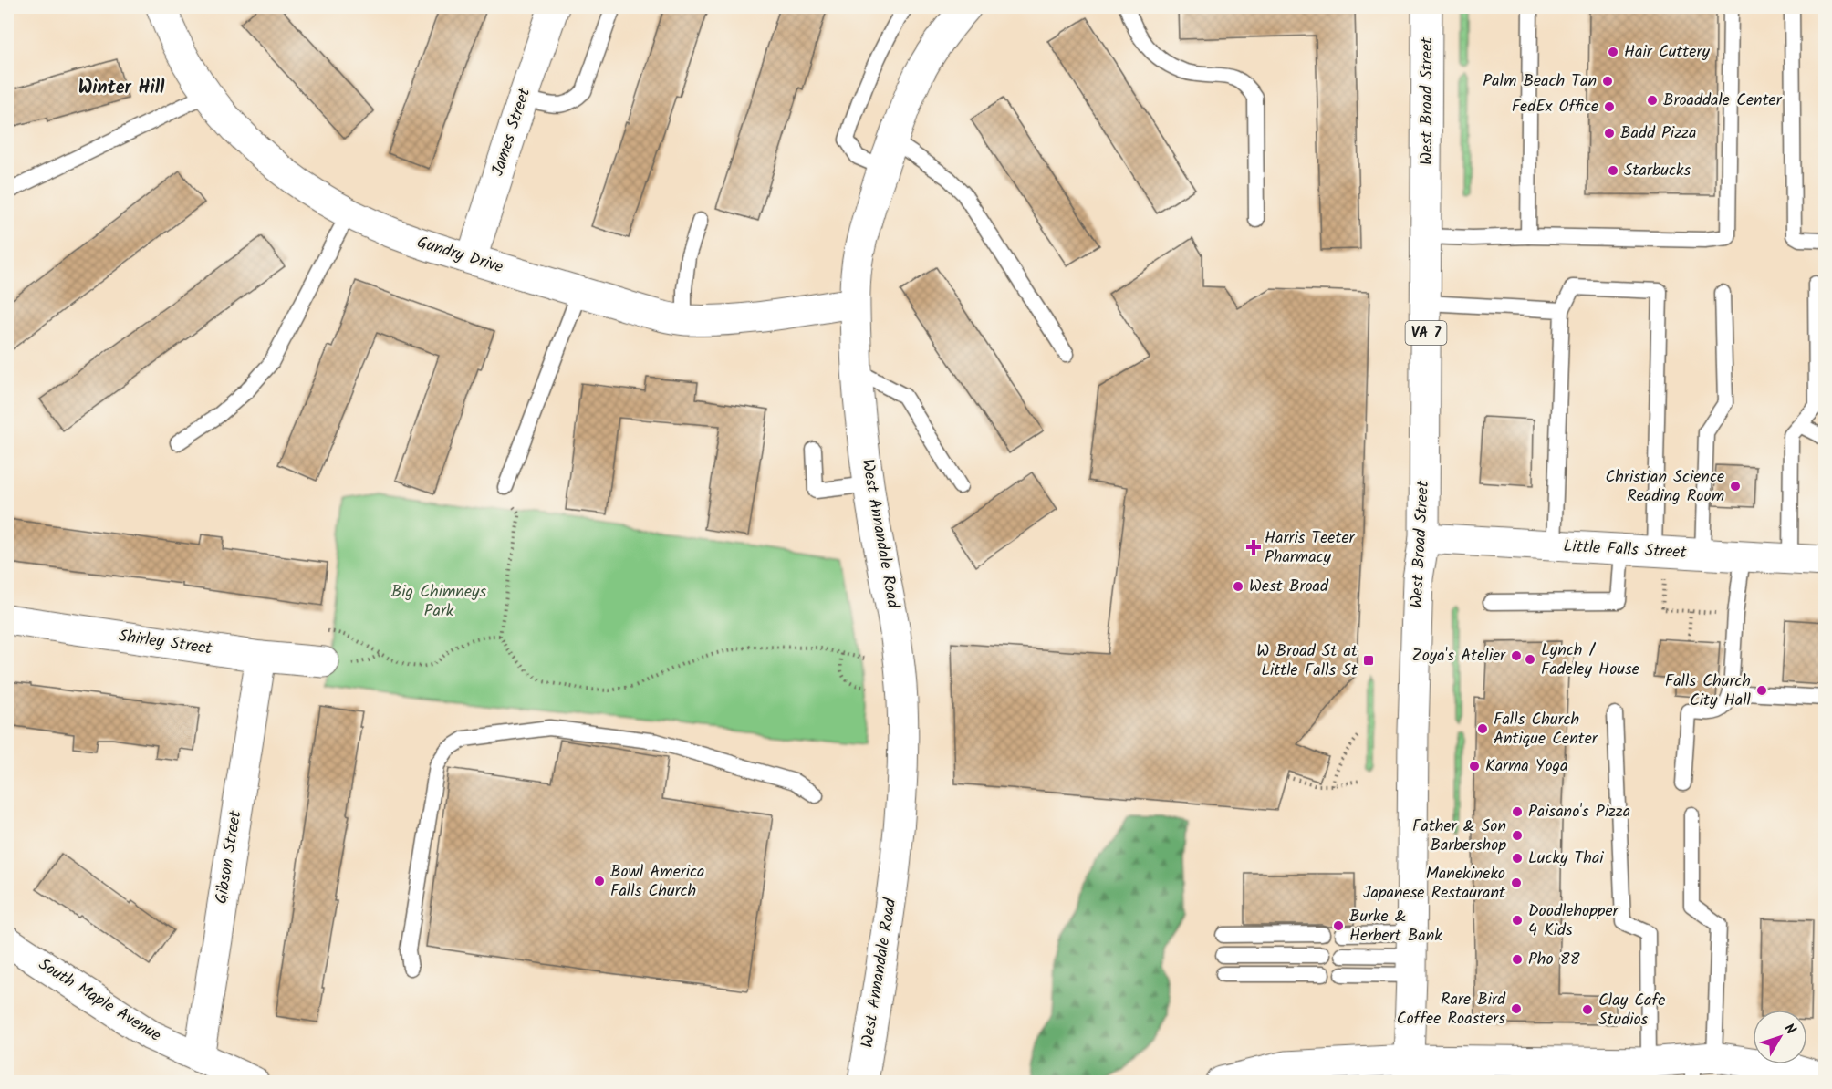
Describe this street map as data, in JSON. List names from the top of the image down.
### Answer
{
  "streets": {
    "street": [
      "West Broad Street",
      "James Street",
      "Gundry Drive",
      "VA 7",
      "West Annandale Road",
      "Little Falls Street",
      "Shirley Street",
      "Gibson Street",
      "South Maple Avenue"
    ]
  },
  "crossings": [
    ["West Broad Street", "Little Falls Street"],
    ["James Street", "Gundry Drive"],
    ["Gundry Drive", "West Annandale Road"],
    ["Shirley Street", "Gibson Street"],
    ["Gibson Street", "South Maple Avenue"]
  ],
  "districts": ["Winter Hill"],
  "parks": ["Big Chimneys Park"],
  "places": {
    "other": [
      "Hair Cuttery",
      "Palm Beach Tan",
      "Broaddale Center",
      "FedEx Office",
      "Badd Pizza",
      "Starbucks",
      "Christian Science Reading Room",
      "West Broad",
      "Zoya's Atelier",
      "Lynch / Fadeley House",
      "Falls Church City Hall",
      "Falls Church Antique Center",
      "Karma Yoga",
      "Paisano's Pizza",
      "Father & Son Barbershop",
      "Lucky Thai",
      "Bowl America Falls Church",
      "Manekineko Japanese Restaurant",
      "Doodlehopper 4 Kids",
      "Burke & Herbert Bank",
      "Pho 88",
      "Rare Bird Coffee Roasters",
      "Clay Cafe Studios"
    ],
    "health": ["Harris Teeter Pharmacy"],
    "transit": ["W Broad St at Little Falls St"]
  },
  "north": "top right"
}
